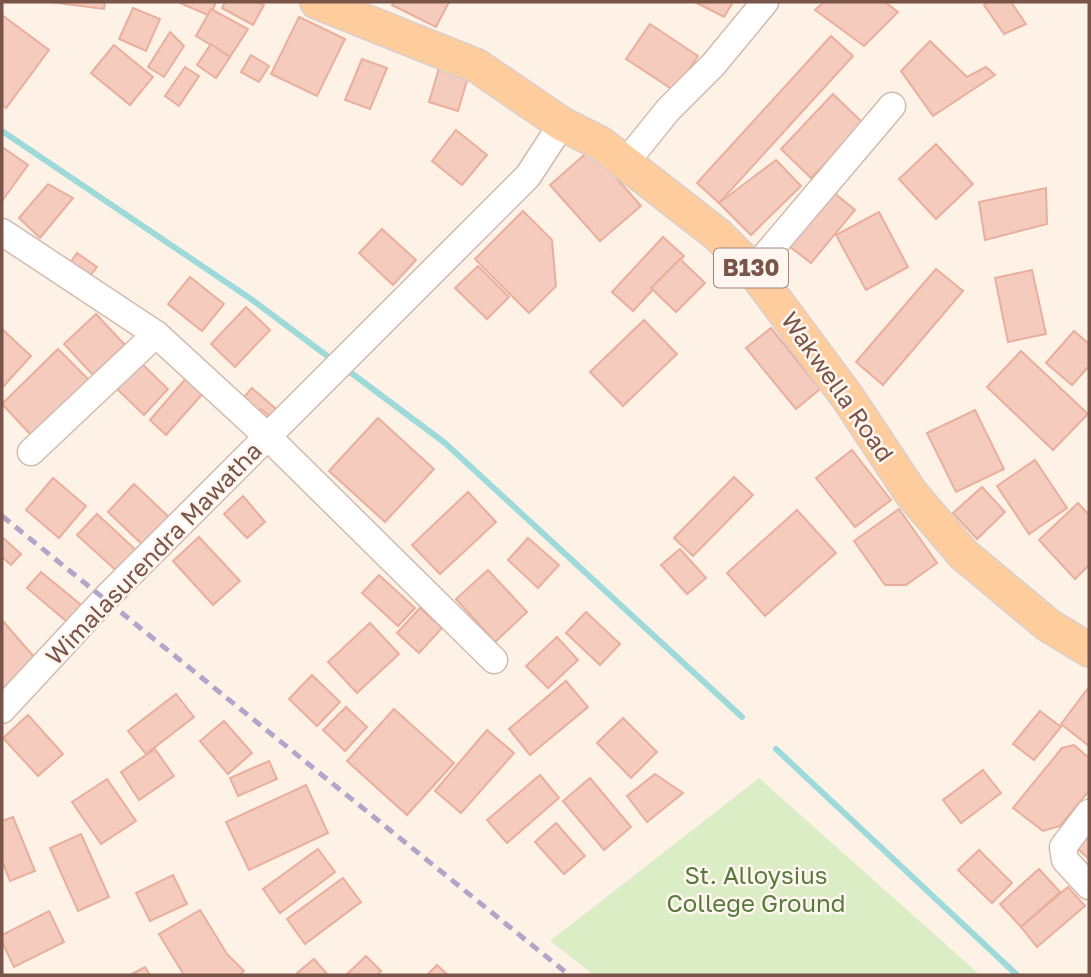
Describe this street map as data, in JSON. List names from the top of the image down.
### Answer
{
  "streets": {
    "main road": ["B130", "Wakwella Road"],
    "street": ["Wimalasurendra Mawatha"]
  },
  "crossings": [
    ["Wakwella Road", "Wimalasurendra Mawatha"]
  ],
  "parks": ["St. Alloysius College Ground"]
}
